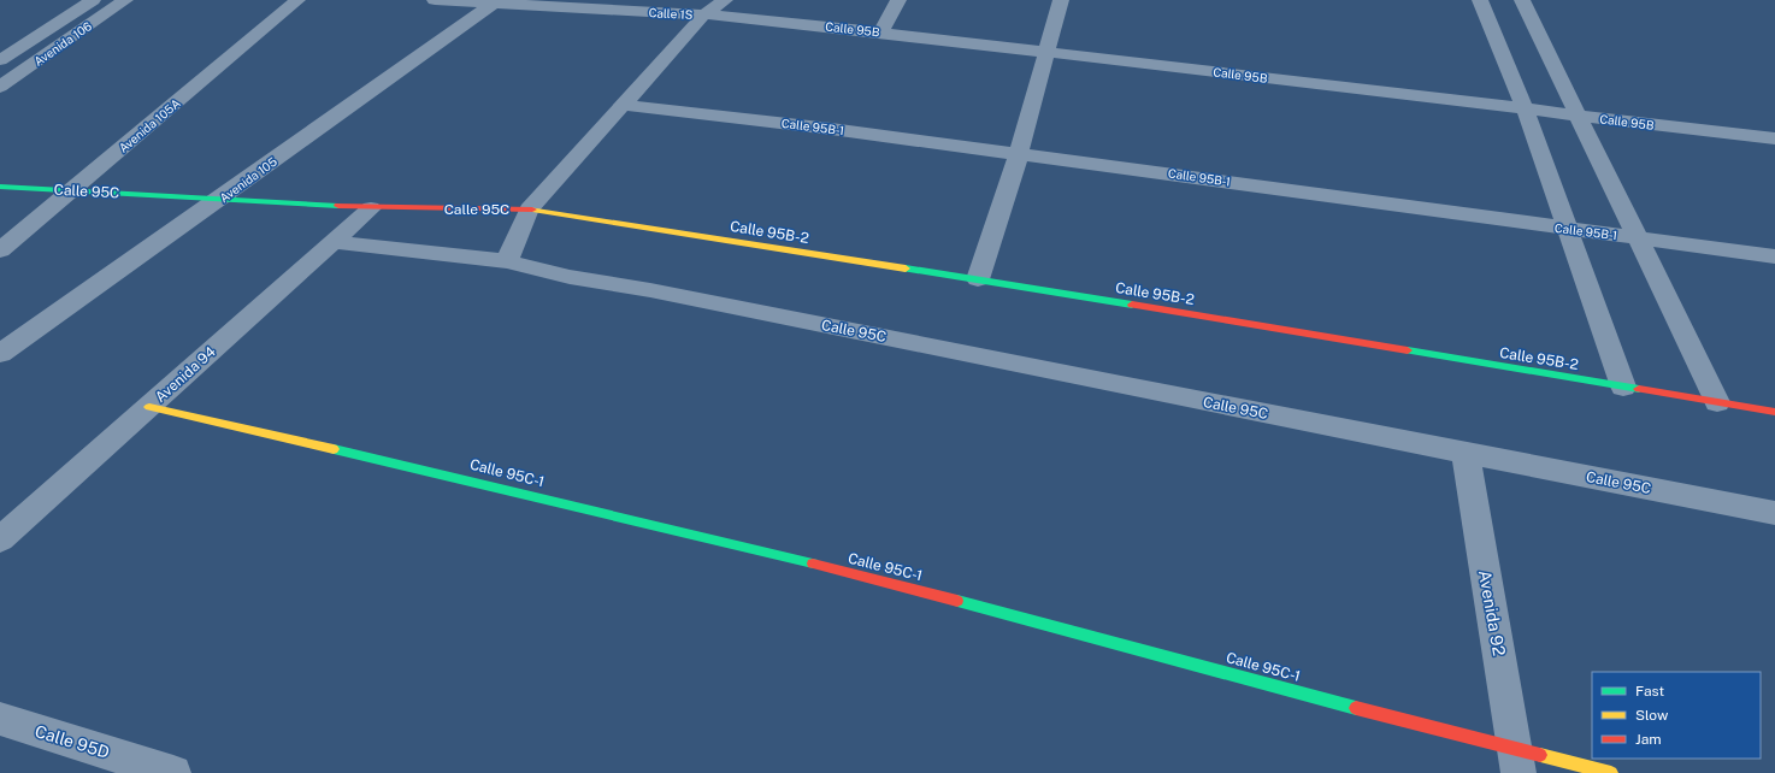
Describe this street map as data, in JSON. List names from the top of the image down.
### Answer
{
  "streets": {
    "street": [
      "Calle 1S",
      "Calle 95B",
      "Avenida 106",
      "Avenida 105A",
      "Calle 95B-1",
      "Avenida 105",
      "Calle 95C",
      "Calle 95B-2",
      "Avenida 94",
      "Calle 95C-1",
      "Avenida 92",
      "Calle 95D"
    ]
  },
  "crossings": [
    ["Calle 1S", "Calle 95B"],
    ["Calle 1S", "Avenida 105"],
    ["Avenida 105A", "Calle 95C"],
    ["Avenida 105", "Calle 95C"],
    ["Calle 95C", "Calle 95B-2"],
    ["Calle 95C", "Avenida 94"],
    ["Calle 95C", "Avenida 92"],
    ["Avenida 94", "Calle 95C-1"],
    ["Calle 95C-1", "Avenida 92"]
  ],
  "legend": ["Fast", "Slow", "Jam"]
}
